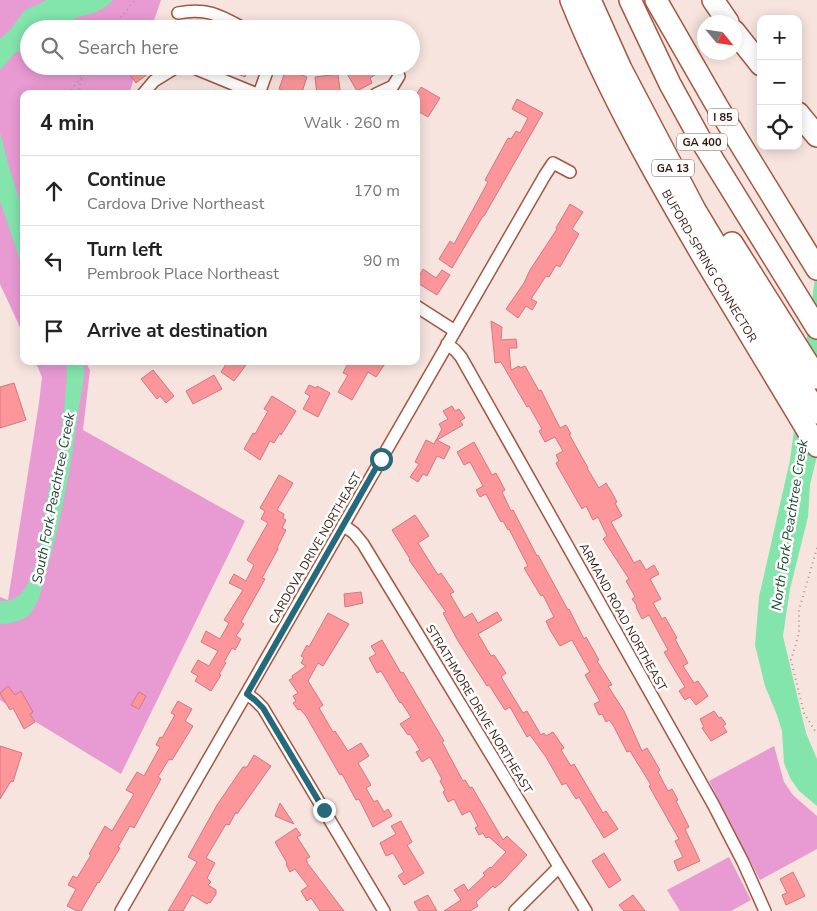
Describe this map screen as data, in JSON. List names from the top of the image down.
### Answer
{
  "streets": {
    "highway": [
      "I 85",
      "GA 400",
      "GA 13",
      "BUFORD-SPRING CONNECTOR"
    ],
    "street": ["CARDOVA DRIVE NORTHEAST", "ARMAND ROAD NORTHEAST", "STRATHMORE DRIVE NORTHEAST"]
  },
  "crossings": [
    ["CARDOVA DRIVE NORTHEAST", "ARMAND ROAD NORTHEAST"],
    ["CARDOVA DRIVE NORTHEAST", "STRATHMORE DRIVE NORTHEAST"]
  ],
  "water": ["South Fork Peachtree Creek", "North Fork Peachtree Creek"],
  "north": "bottom right",
  "page": {
    "map_buttons": ["+", "−"],
    "search": "Search here",
    "heading": ["4 min", "Walk · 260 m"],
    "list": [
      ["Continue", "Cardova Drive Northeast", "170 m"],
      ["Turn left", "Pembrook Place Northeast", "90 m"],
      "Arrive at destination"
    ]
  }
}
